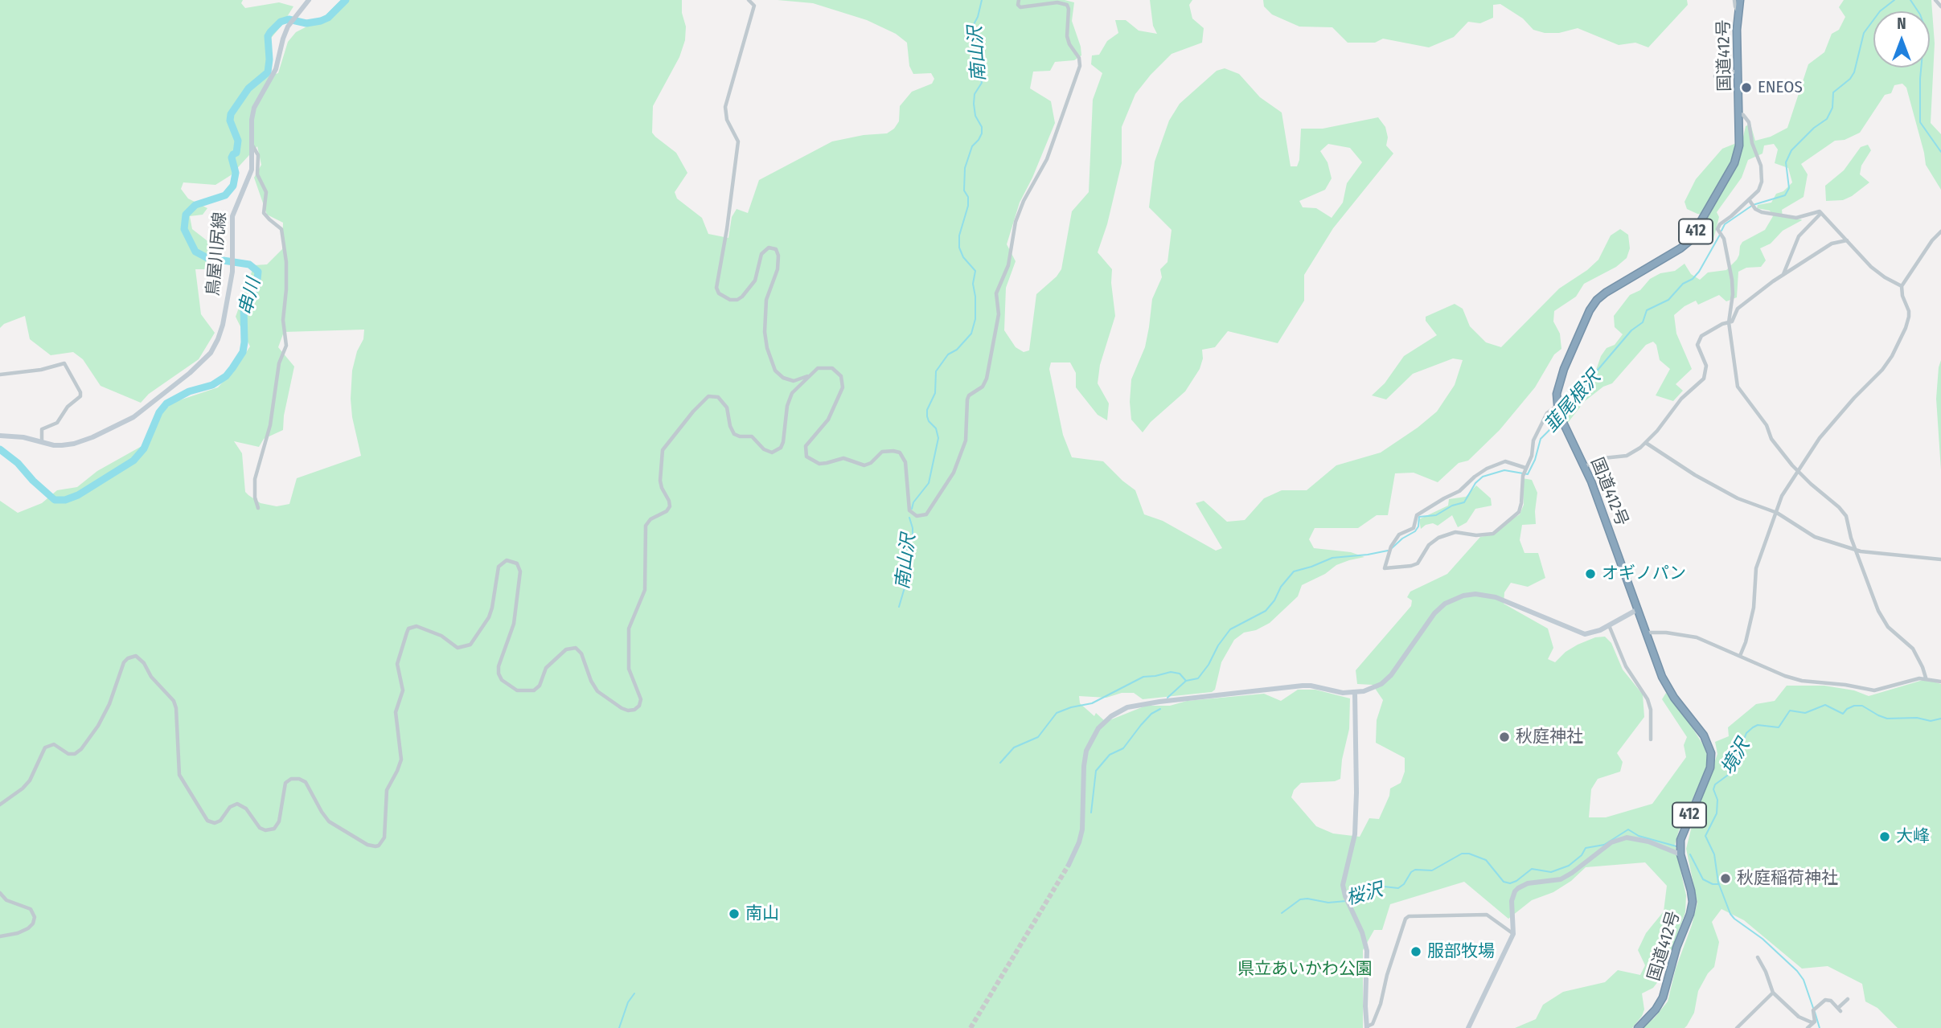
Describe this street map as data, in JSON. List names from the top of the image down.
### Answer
{
  "streets": {
    "highway": ["国道412号", "412"],
    "street": ["鳥屋川尻線"]
  },
  "water": [
    "南山沢",
    "串川",
    "韮尾根沢",
    "境沢",
    "桜沢"
  ],
  "parks": ["県立あいかわ公園"],
  "places": [
    "ENEOS",
    "オギノパン",
    "秋庭神社",
    "大峰",
    "秋庭稲荷神社",
    "南山",
    "服部牧場"
  ],
  "north": "top"
}
